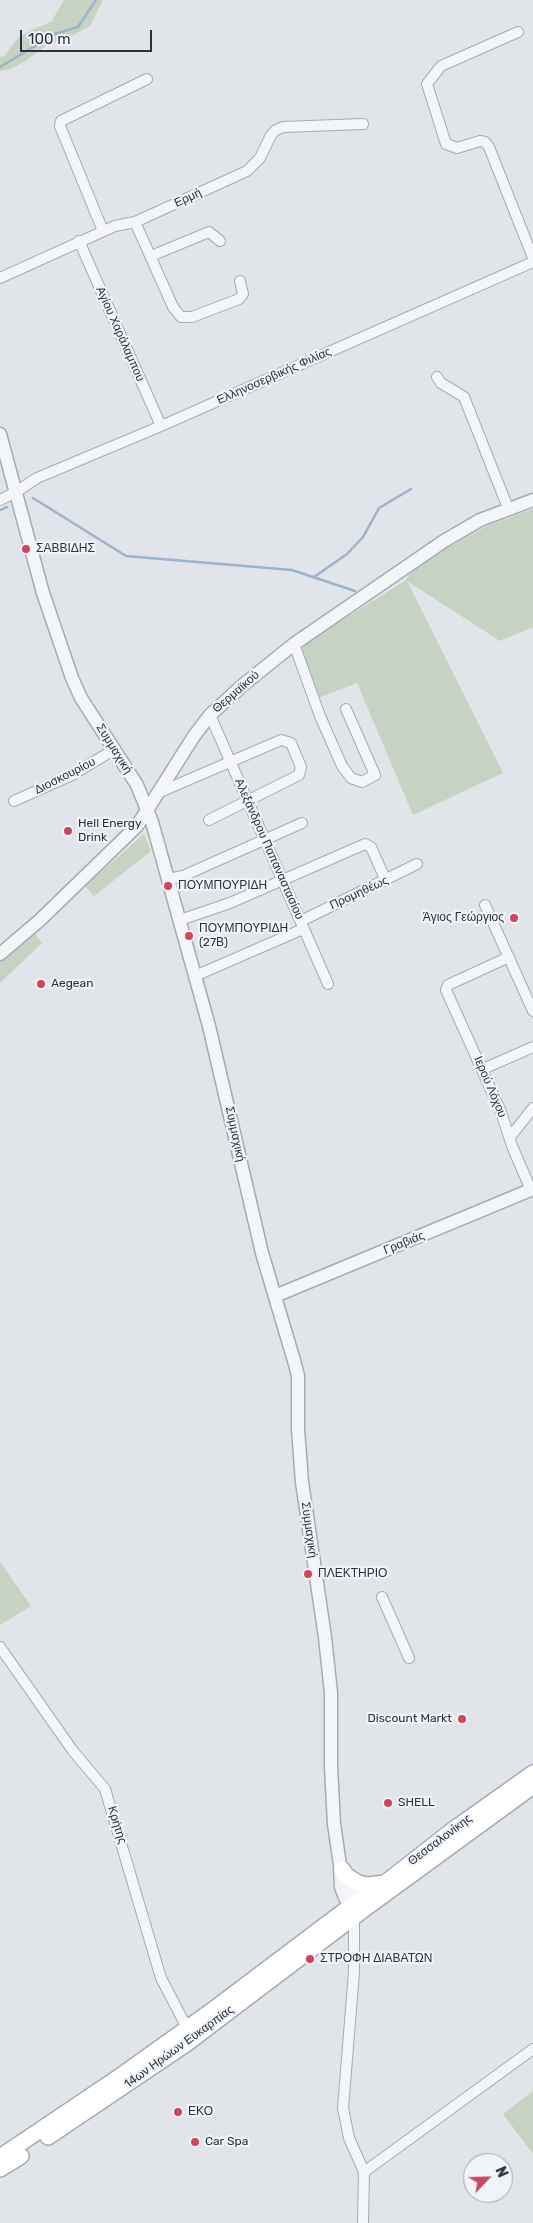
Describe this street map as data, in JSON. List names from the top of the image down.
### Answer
{
  "streets": {
    "main road": ["Θεσσαλονίκης", "14ων Ηρώων Ευκαρπίας"],
    "street": [
      "Ερμή",
      "Αγίου Χαράλαμπου",
      "Ελληνοσερβικής Φιλίας",
      "Θερμαϊκού",
      "Συμμαχική",
      "Διοσκουρίου",
      "Αλεξάνδρου Παπαναστασίου",
      "Προμηθέως",
      "Ιερού Λόχου",
      "Γραβιάς",
      "Κρήτης"
    ]
  },
  "crossings": [
    ["Ερμή", "Αγίου Χαράλαμπου"],
    ["Αγίου Χαράλαμπου", "Ελληνοσερβικής Φιλίας"],
    ["Ελληνοσερβικής Φιλίας", "Συμμαχική"],
    ["Θερμαϊκού", "Συμμαχική"],
    ["Θερμαϊκού", "Αλεξάνδρου Παπαναστασίου"],
    ["Συμμαχική", "Διοσκουρίου"],
    ["Συμμαχική", "Προμηθέως"],
    ["Συμμαχική", "Γραβιάς"],
    ["Συμμαχική", "Θεσσαλονίκης"],
    ["Συμμαχική", "14ων Ηρώων Ευκαρπίας"],
    ["Αλεξάνδρου Παπαναστασίου", "Προμηθέως"],
    ["Ιερού Λόχου", "Γραβιάς"],
    ["Κρήτης", "14ων Ηρώων Ευκαρπίας"],
    ["Θεσσαλονίκης", "14ων Ηρώων Ευκαρπίας"]
  ],
  "places": [
    "ΣΑΒΒΙΔΗΣ",
    "Hell Energy Drink",
    "ΠΟΥΜΠΟΥΡΙΔΗ",
    "Άγιος Γεώργιος",
    "ΠΟΥΜΠΟΥΡΙΔΗ (27Β)",
    "Aegean",
    "ΠΛΕΚΤΗΡΙΟ",
    "Discount Markt",
    "SHELL",
    "ΣΤΡΟΦΗ ΔΙΑΒΑΤΩΝ",
    "ΕΚΟ",
    "Car Spa"
  ],
  "scale_bar": "100 m",
  "north": "top right"
}
